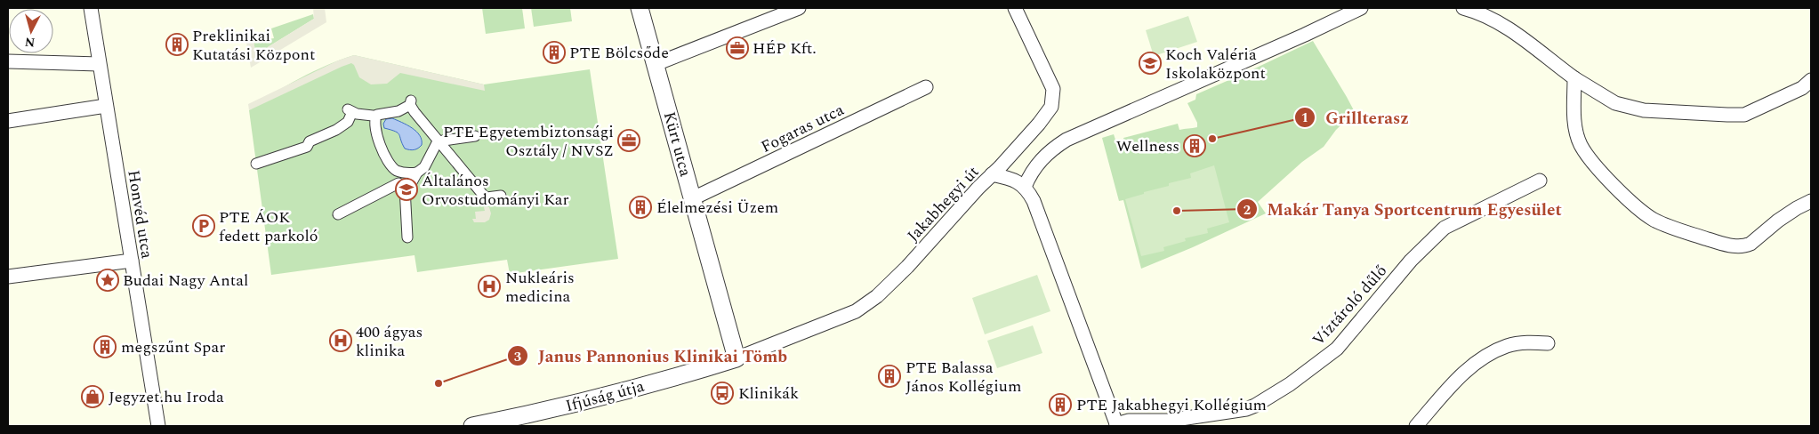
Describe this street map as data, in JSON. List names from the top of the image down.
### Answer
{
  "streets": {
    "street": [
      "Fogaras utca",
      "Kürt utca",
      "Jakabhegyi út",
      "Honvéd utca",
      "Víztároló dűlő",
      "Ifjúság útja"
    ]
  },
  "crossings": [
    ["Fogaras utca", "Kürt utca"],
    ["Kürt utca", "Jakabhegyi út"],
    ["Kürt utca", "Ifjúság útja"],
    ["Jakabhegyi út", "Ifjúság útja"]
  ],
  "places": {
    "building": [
      "Preklinikai Kutatási Központ",
      "PTE Bölcsőde",
      "Wellness",
      "Élelmezési Üzem",
      "megszűnt Spar",
      "PTE Balassa János Kollégium",
      "PTE Jakabhegyi Kollégium"
    ],
    "office": ["HÉP Kft.", "PTE Egyetembiztonsági Osztály / NVSZ"],
    "school or university": ["Koch Valéria Iskolaközpont", "Általános Orvostudományi Kar"],
    "other": ["Grillterasz", "Makár Tanya Sportcentrum Egyesület", "Janus Pannonius Klinikai Tömb"],
    "parking": ["PTE ÁOK fedett parkoló"],
    "place": ["Budai Nagy Antal"],
    "hospital": ["Nukleáris medicina", "400 ágyas klinika"],
    "bus stop": ["Klinikák"],
    "shop": ["Jegyzet.hu Iroda"]
  },
  "north": "bottom"
}
